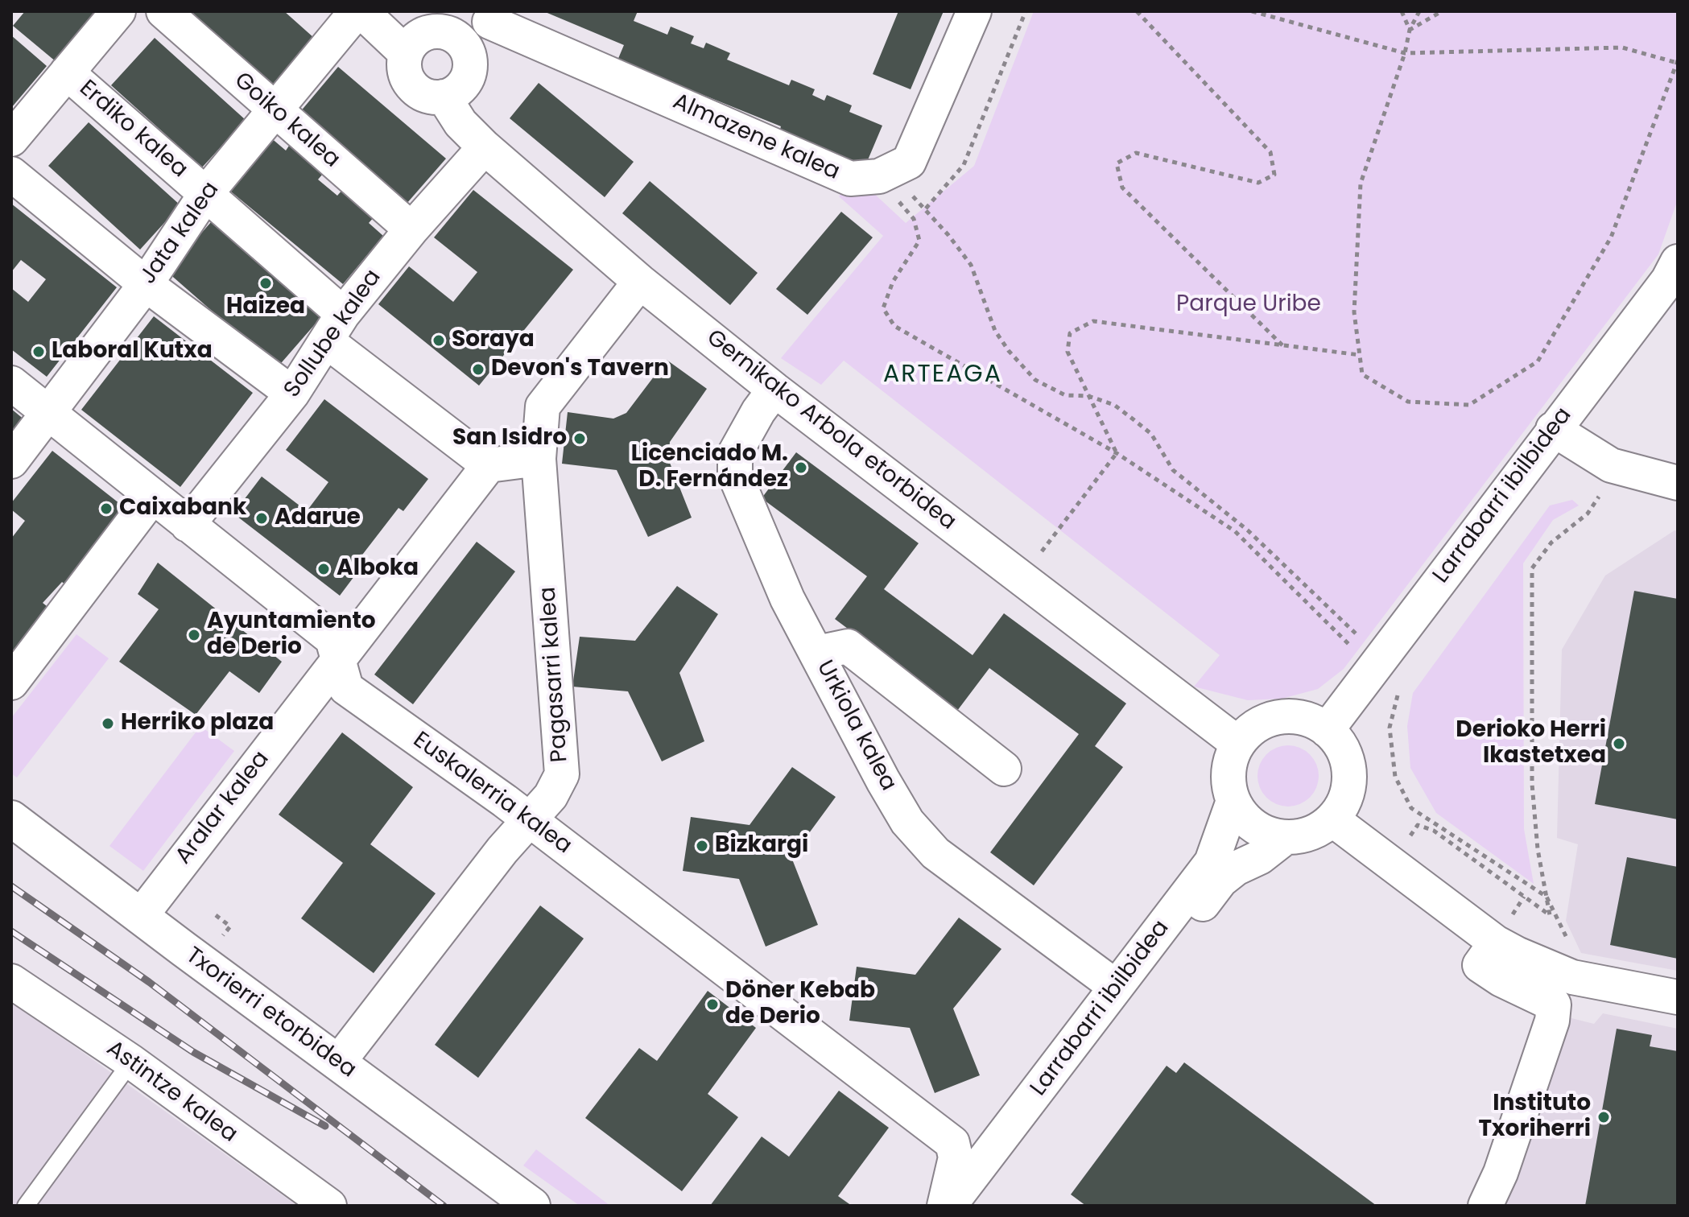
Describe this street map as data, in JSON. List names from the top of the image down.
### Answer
{
  "streets": {
    "street": [
      "Goiko kalea",
      "Erdiko kalea",
      "Almazene kalea",
      "Jata kalea",
      "Sollube kalea",
      "Gernikako Arbola etorbidea",
      "Larrabarri ibilbidea",
      "Pagasarri kalea",
      "Urkiola kalea",
      "Euskalerria kalea",
      "Aralar kalea",
      "Txorierri etorbidea",
      "Astintze kalea"
    ]
  },
  "crossings": [
    ["Goiko kalea", "Jata kalea"],
    ["Goiko kalea", "Sollube kalea"],
    ["Erdiko kalea", "Jata kalea"],
    ["Erdiko kalea", "Sollube kalea"],
    ["Erdiko kalea", "Aralar kalea"],
    ["Jata kalea", "Euskalerria kalea"],
    ["Sollube kalea", "Gernikako Arbola etorbidea"],
    ["Sollube kalea", "Euskalerria kalea"],
    ["Gernikako Arbola etorbidea", "Larrabarri ibilbidea"],
    ["Gernikako Arbola etorbidea", "Pagasarri kalea"],
    ["Gernikako Arbola etorbidea", "Urkiola kalea"],
    ["Larrabarri ibilbidea", "Urkiola kalea"],
    ["Pagasarri kalea", "Euskalerria kalea"],
    ["Pagasarri kalea", "Txorierri etorbidea"],
    ["Euskalerria kalea", "Aralar kalea"],
    ["Aralar kalea", "Txorierri etorbidea"]
  ],
  "districts": ["ARTEAGA"],
  "parks": ["Parque Uribe"],
  "places": [
    "Haizea",
    "Soraya",
    "Laboral Kutxa",
    "Devon's Tavern",
    "San Isidro",
    "Licenciado M. D. Fernández",
    "Caixabank",
    "Adarue",
    "Alboka",
    "Ayuntamiento de Derio",
    "Herriko plaza",
    "Derioko Herri Ikastetxea",
    "Bizkargi",
    "Döner Kebab de Derio",
    "Instituto Txoriherri"
  ]
}
